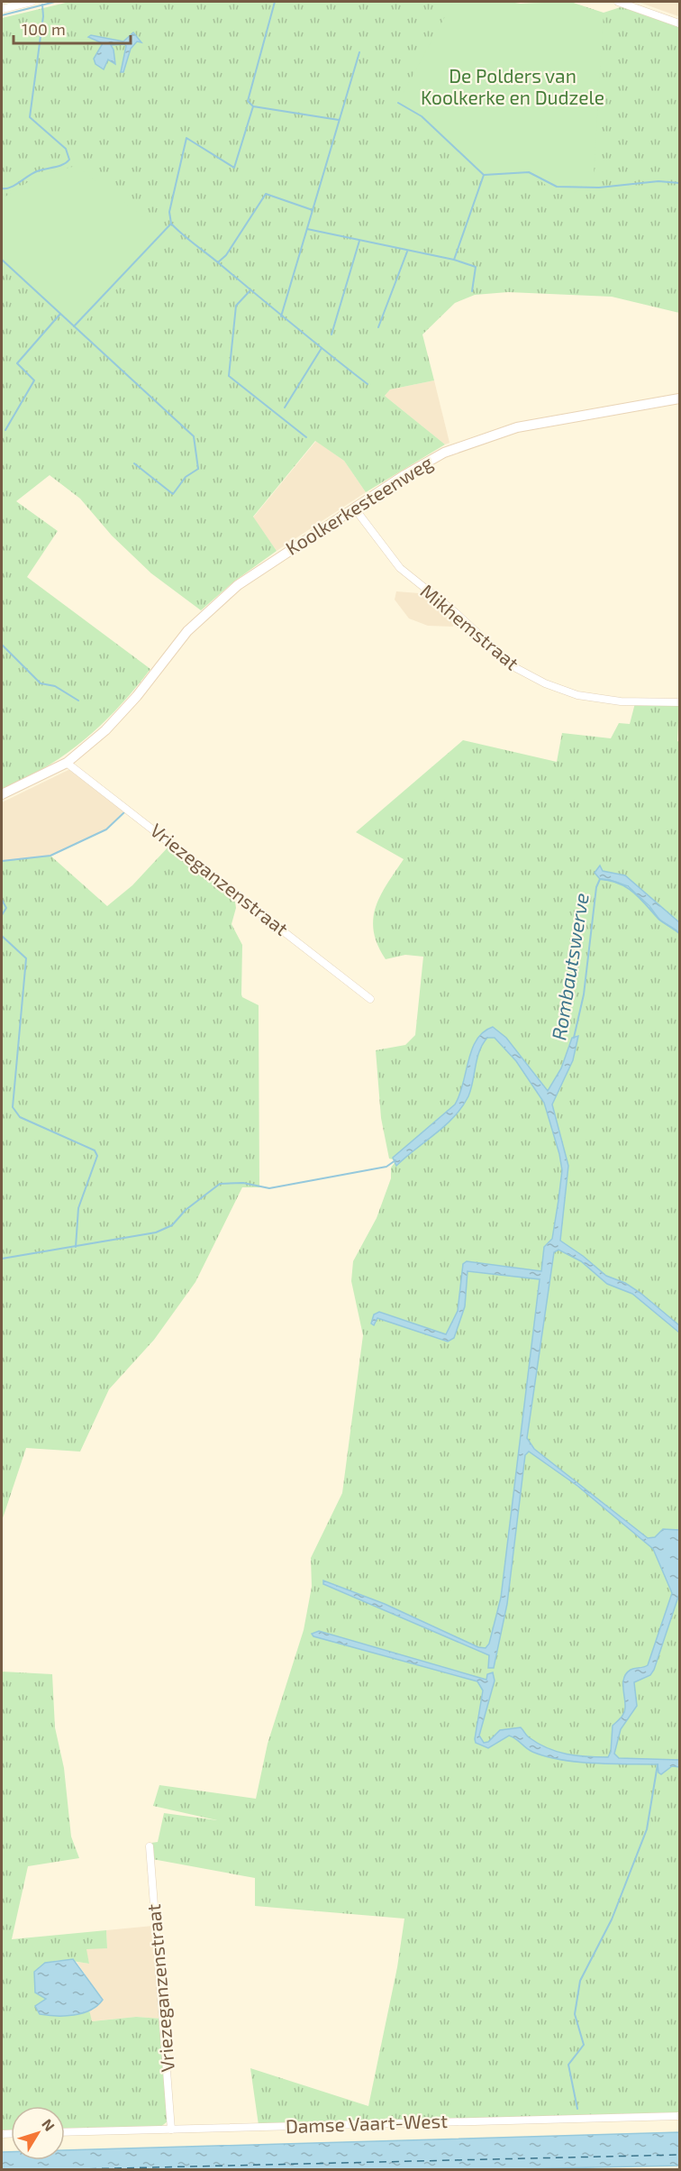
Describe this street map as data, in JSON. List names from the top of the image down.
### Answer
{
  "streets": {
    "main road": ["Koolkerkesteenweg"],
    "street": ["Mikhemstraat", "Vriezeganzenstraat", "Damse Vaart-West"]
  },
  "crossings": [
    ["Koolkerkesteenweg", "Mikhemstraat"],
    ["Koolkerkesteenweg", "Vriezeganzenstraat"],
    ["Vriezeganzenstraat", "Damse Vaart-West"]
  ],
  "water": ["Rombautswerve"],
  "parks": ["De Polders van Koolkerke en Dudzele"],
  "scale_bar": "100 m",
  "north": "top right"
}
